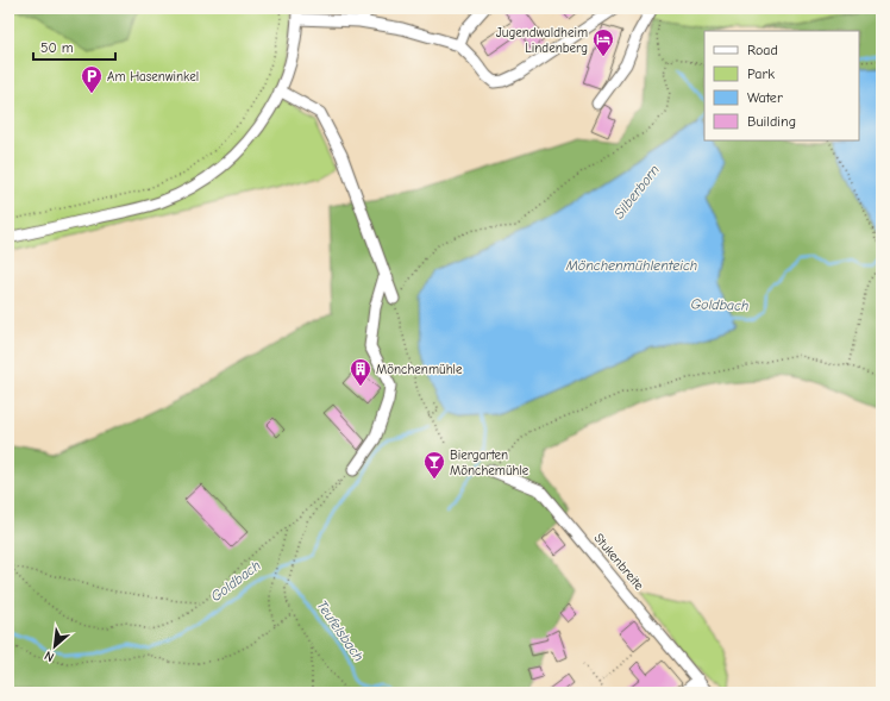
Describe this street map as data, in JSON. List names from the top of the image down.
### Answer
{
  "streets": {
    "street": ["Stukenbreite"]
  },
  "water": [
    "Silberborn",
    "Mönchenmühlenteich",
    "Goldbach",
    "Teufelsbach"
  ],
  "places": {
    "hotel": ["Jugendwaldheim Lindenberg"],
    "parking": ["Am Hasenwinkel"],
    "building": ["Mönchenmühle"],
    "bar": ["Biergarten Mönchemühle"]
  },
  "legend": [
    "Road",
    "Park",
    "Water",
    "Building"
  ],
  "scale_bar": "50 m",
  "north": "bottom left"
}
